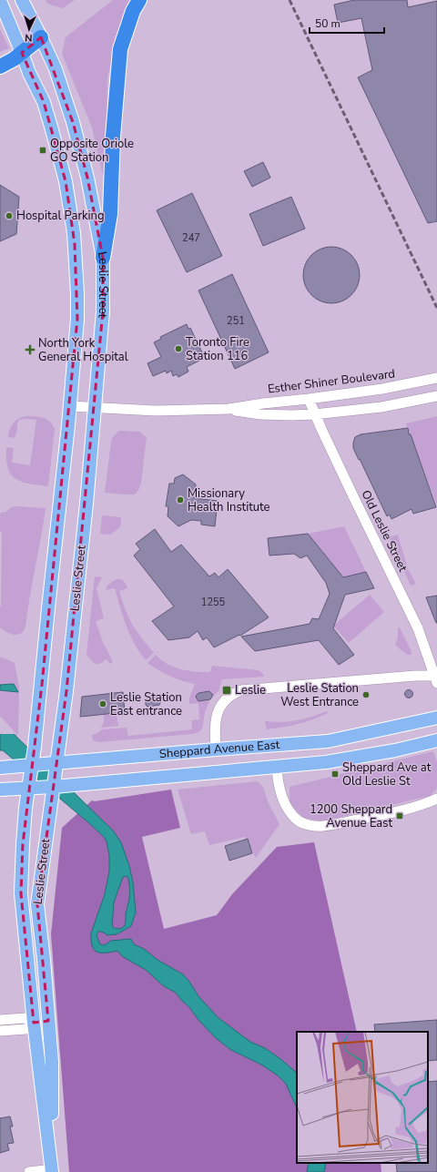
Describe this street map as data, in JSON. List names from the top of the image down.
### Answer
{
  "streets": {
    "main road": ["Leslie Street", "Sheppard Avenue East"],
    "street": ["Esther Shiner Boulevard", "Old Leslie Street"]
  },
  "crossings": [
    ["Leslie Street", "Esther Shiner Boulevard"],
    ["Leslie Street", "Sheppard Avenue East"],
    ["Esther Shiner Boulevard", "Old Leslie Street"],
    ["Old Leslie Street", "Sheppard Avenue East"]
  ],
  "places": {
    "transit": [
      "Opposite Oriole GO Station",
      "Leslie",
      "Sheppard Ave at Old Leslie St",
      "1200 Sheppard Avenue East"
    ],
    "other": [
      "Hospital Parking",
      "Toronto Fire Station 116",
      "Missionary Health Institute",
      "Leslie Station West Entrance",
      "Leslie Station East entrance"
    ],
    "health": ["North York General Hospital"]
  },
  "house_numbers": ["247", "251", "1255"],
  "scale_bar": "50 m",
  "north": "bottom"
}
